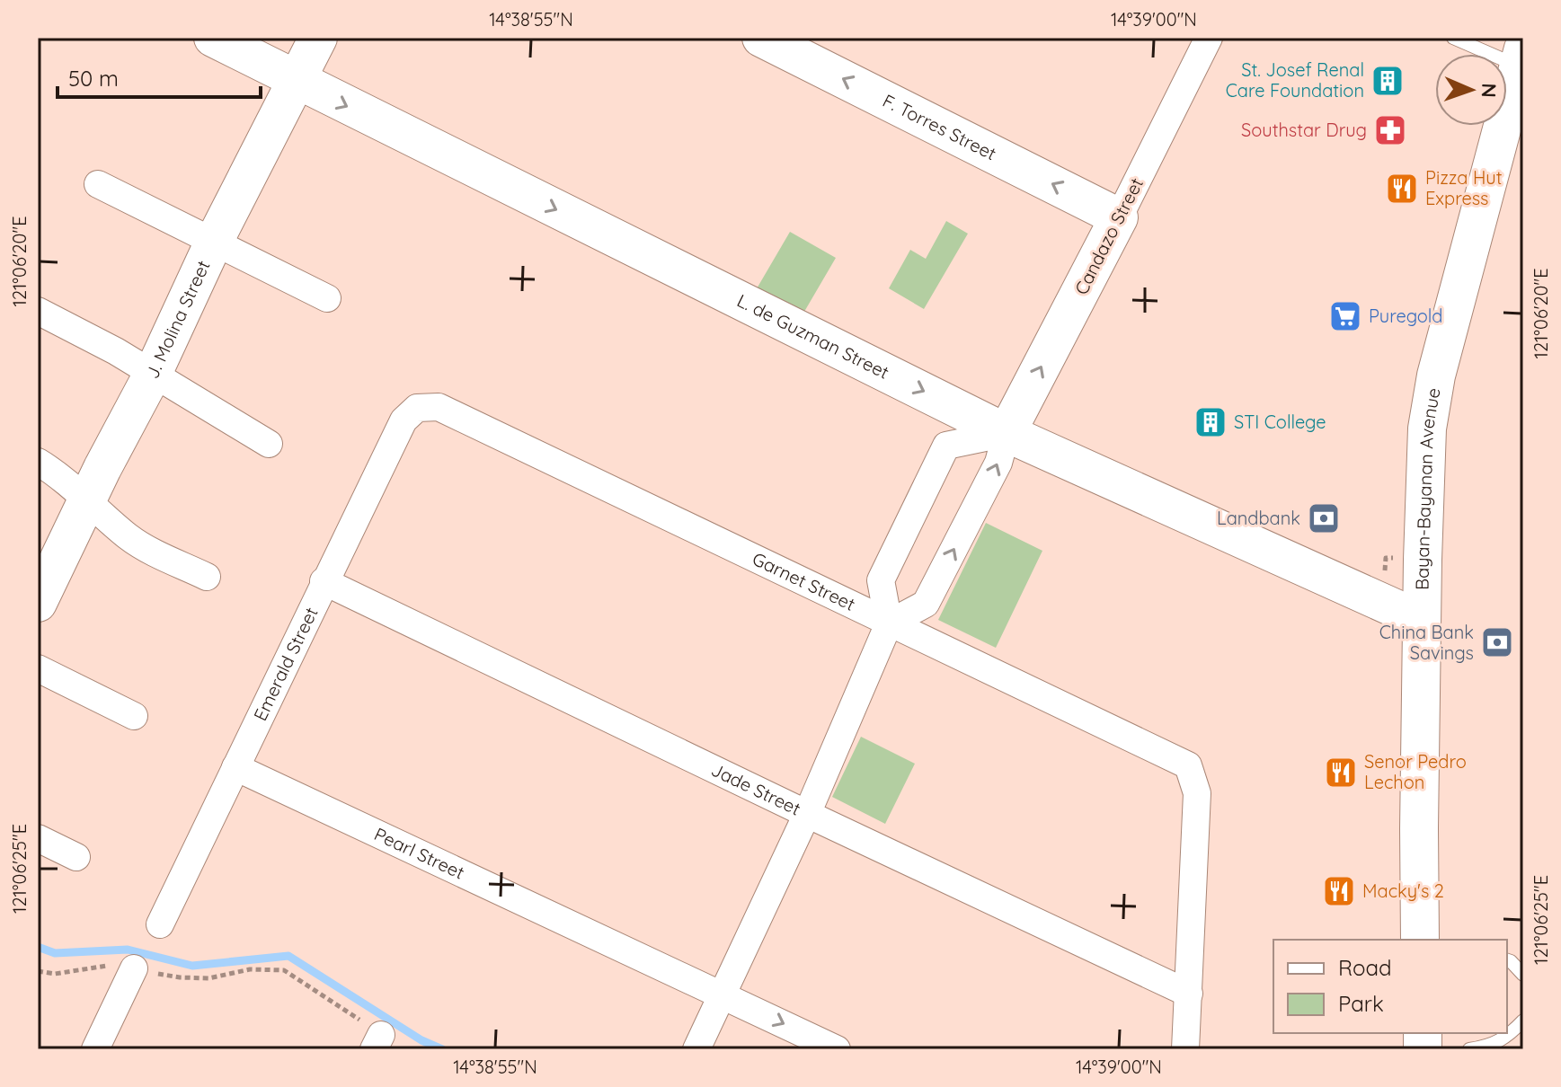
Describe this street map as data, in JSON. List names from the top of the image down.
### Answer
{
  "streets": {
    "street": [
      "F. Torres Street",
      "Candazo Street",
      "J. Molina Street",
      "L. de Guzman Street",
      "Bayan-Bayanan Avenue",
      "Garnet Street",
      "Emerald Street",
      "Jade Street",
      "Pearl Street"
    ]
  },
  "crossings": [
    ["F. Torres Street", "Candazo Street"],
    ["Candazo Street", "L. de Guzman Street"],
    ["J. Molina Street", "L. de Guzman Street"],
    ["L. de Guzman Street", "Bayan-Bayanan Avenue"],
    ["Garnet Street", "Emerald Street"],
    ["Garnet Street", "Jade Street"],
    ["Emerald Street", "Jade Street"],
    ["Emerald Street", "Pearl Street"]
  ],
  "one_way": ["F. Torres Street", "Candazo Street"],
  "places": {
    "building": ["St. Josef Renal Care Foundation", "STI College"],
    "pharmacy": ["Southstar Drug"],
    "restaurant": ["Pizza Hut Express", "Senor Pedro Lechon", "Macky's 2"],
    "supermarket": ["Puregold"],
    "bank": ["Landbank", "China Bank Savings"]
  },
  "legend": ["Road", "Park"],
  "scale_bar": "50 m",
  "north": "right",
  "coordinates": [
    "14°38'55\"N",
    "14°39'00\"N",
    "121°06'20\"E",
    "121°06'25\"E"
  ]
}
